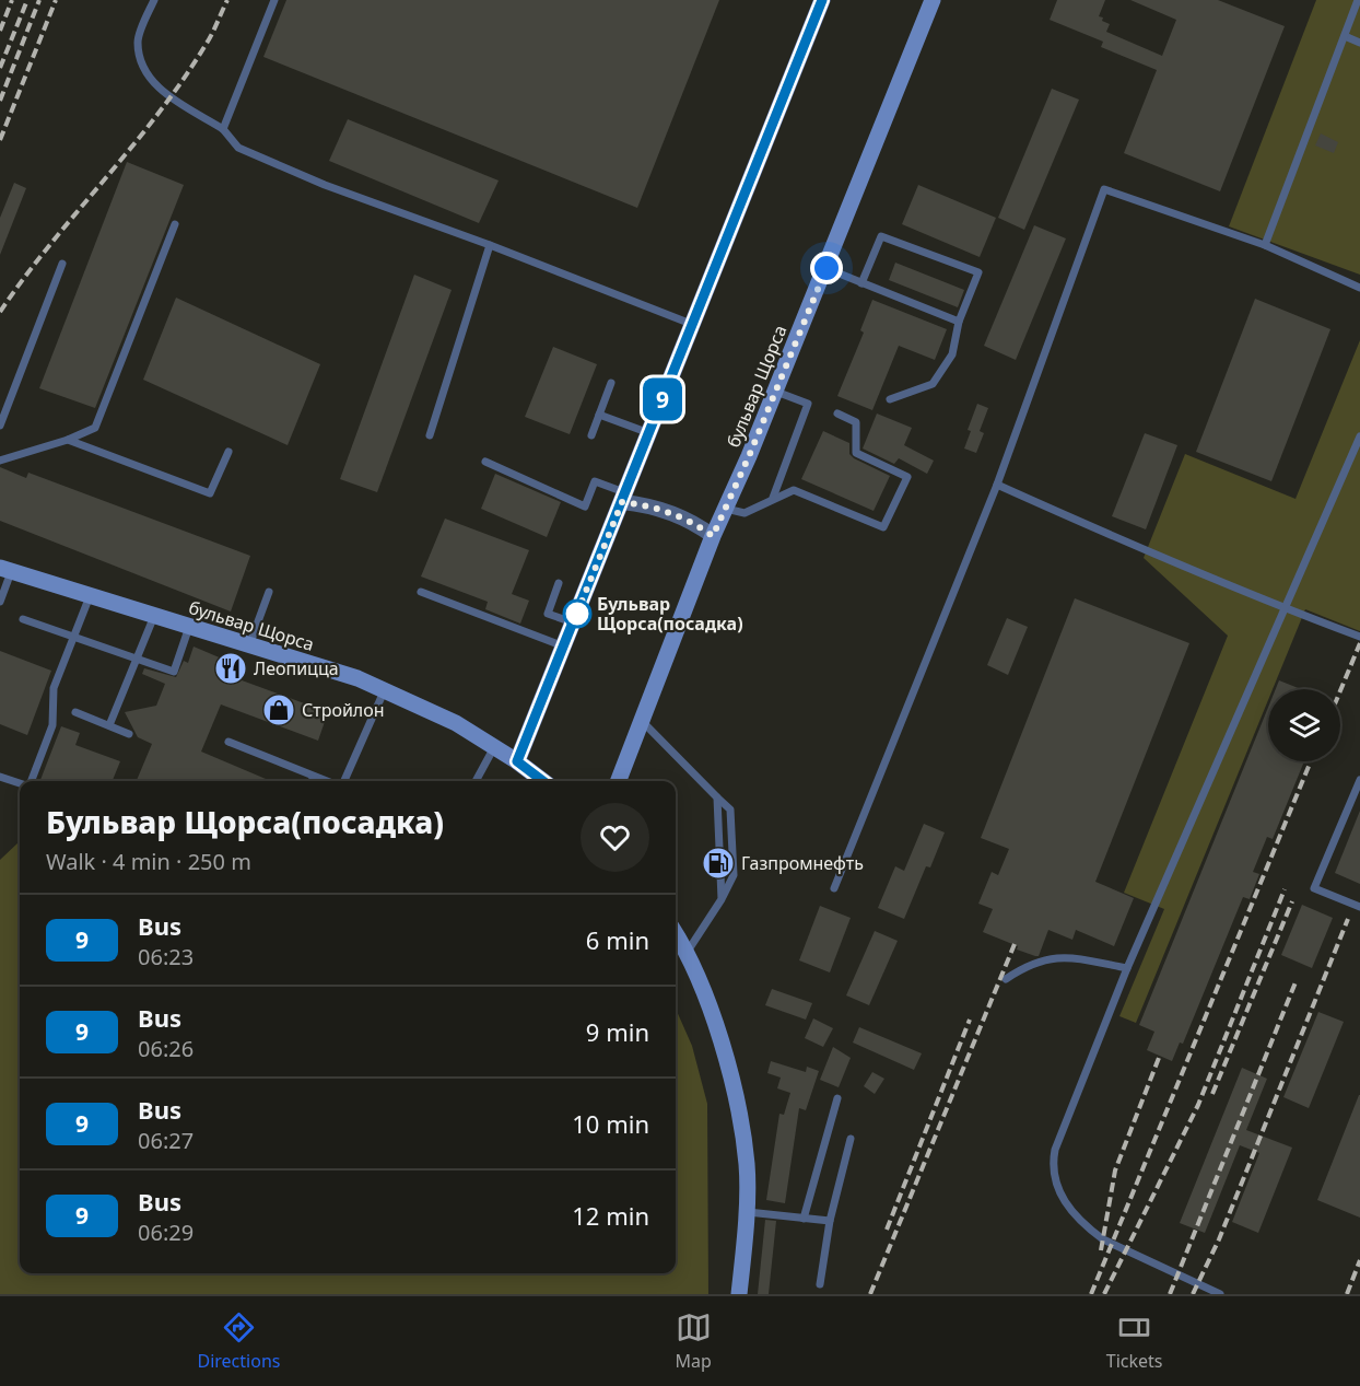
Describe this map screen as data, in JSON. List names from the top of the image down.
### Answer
{
  "streets": {
    "street": ["бульвар Щорса"]
  },
  "places": {
    "other": ["Бульвар Щорса(посадка)"],
    "restaurant": ["Леопицца"],
    "shop": ["Стройлон"],
    "fuel station": ["Газпромнефть"]
  },
  "lines": ["bus line 9"],
  "page": {
    "on_map": "9",
    "heading": ["Бульвар Щорса(посадка)", "Walk · 4 min · 250 m"],
    "list": [
      {
        "mark": "9",
        "name": "Bus",
        "note": "06:23",
        "value": "6 min"
      },
      {
        "mark": "9",
        "name": "Bus",
        "note": "06:26",
        "value": "9 min"
      },
      {
        "mark": "9",
        "name": "Bus",
        "note": "06:27",
        "value": "10 min"
      },
      {
        "mark": "9",
        "name": "Bus",
        "note": "06:29",
        "value": "12 min"
      }
    ],
    "tabs": ["Directions", "Map", "Tickets"]
  }
}
